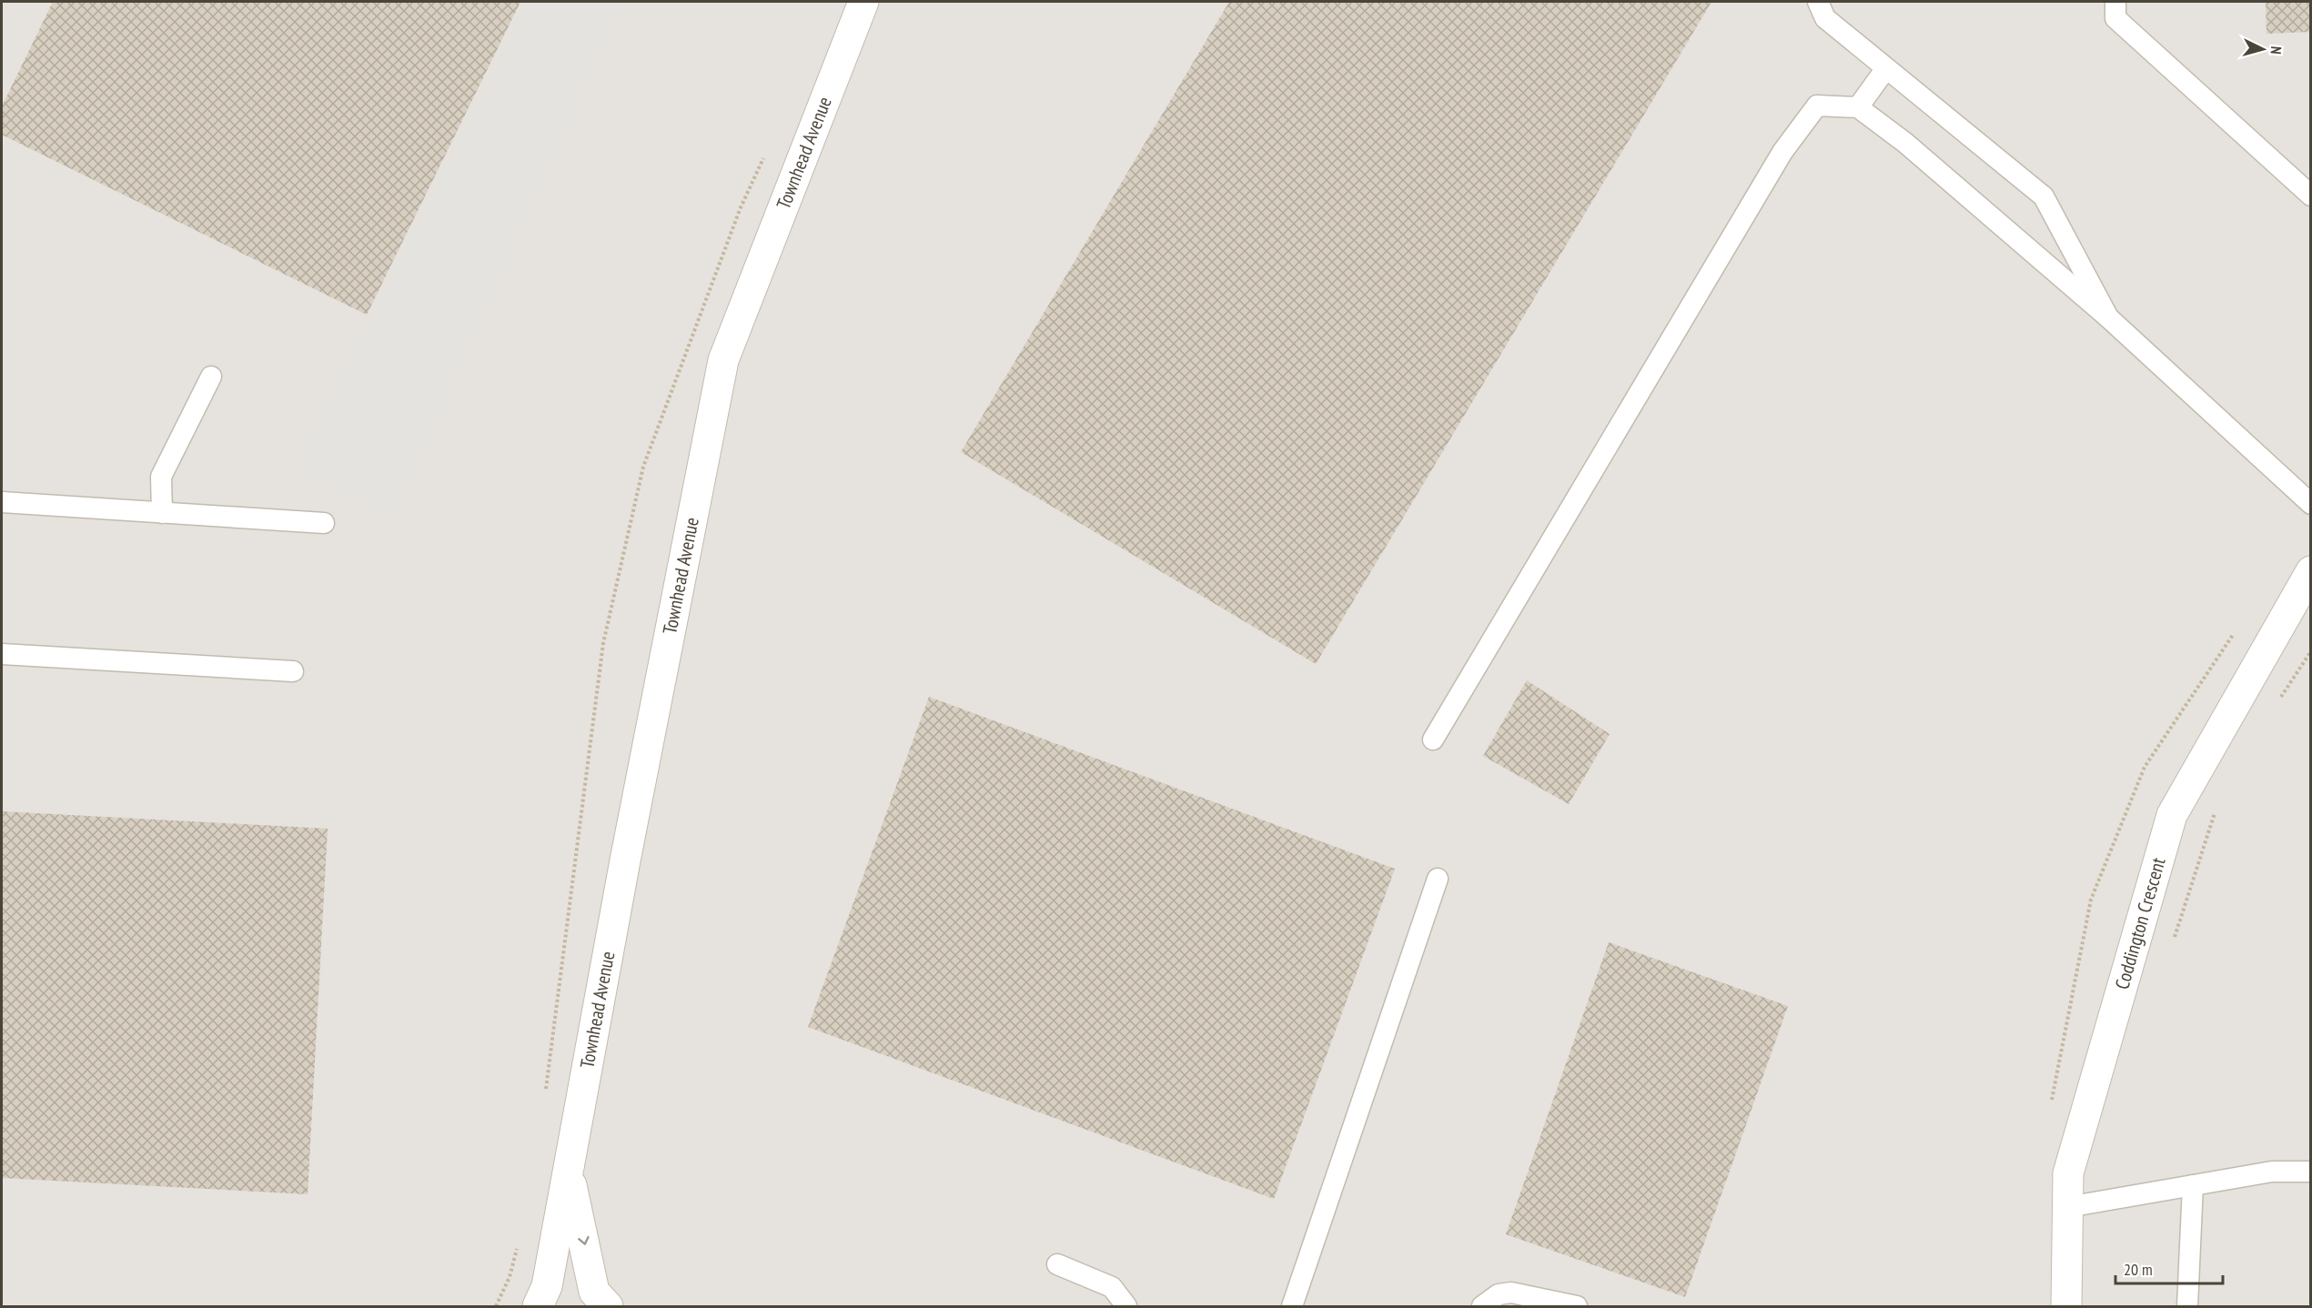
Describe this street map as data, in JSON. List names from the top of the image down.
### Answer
{
  "streets": {
    "street": ["Townhead Avenue", "Coddington Crescent"]
  },
  "scale_bar": "20 m",
  "north": "right"
}
